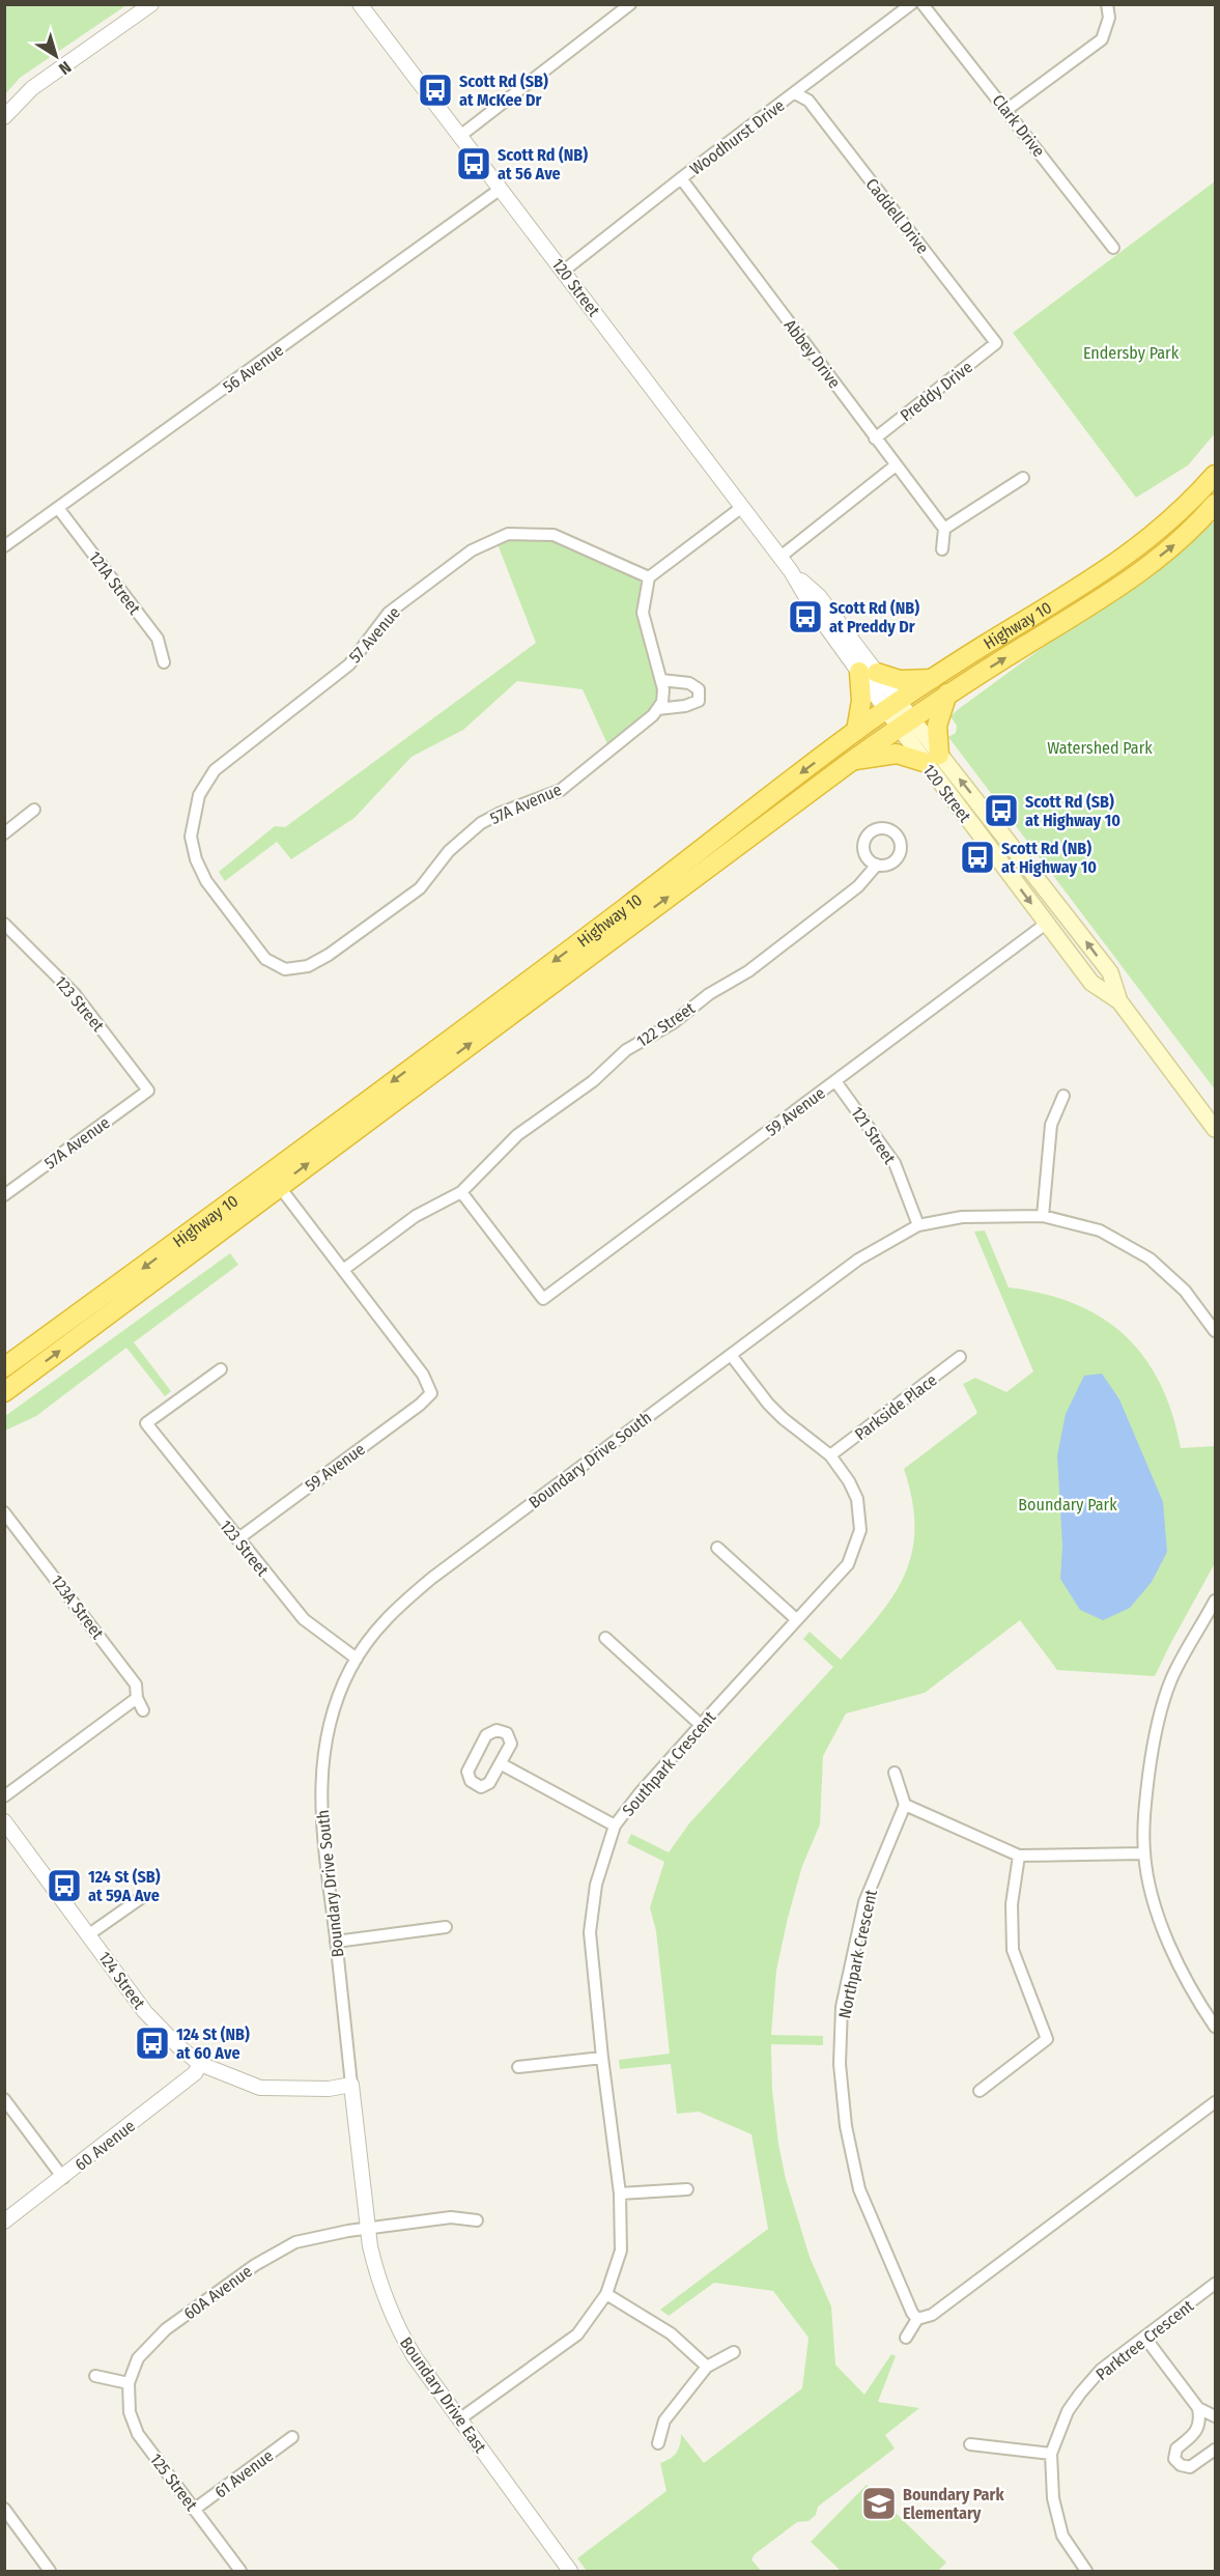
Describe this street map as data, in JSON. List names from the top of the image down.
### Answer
{
  "streets": {
    "highway": ["Highway 10"],
    "main road": ["120 Street"],
    "street": [
      "Clark Drive",
      "Woodhurst Drive",
      "Caddell Drive",
      "Abbey Drive",
      "56 Avenue",
      "Preddy Drive",
      "121A Street",
      "57 Avenue",
      "57A Avenue",
      "123 Street",
      "122 Street",
      "59 Avenue",
      "121 Street",
      "Parkside Place",
      "Boundary Drive South",
      "123A Street",
      "Southpark Crescent",
      "Northpark Crescent",
      "124 Street",
      "60 Avenue",
      "60A Avenue",
      "Parktree Crescent",
      "Boundary Drive East",
      "61 Avenue",
      "125 Street"
    ]
  },
  "crossings": [
    ["Woodhurst Drive", "Caddell Drive"],
    ["Woodhurst Drive", "120 Street"],
    ["Woodhurst Drive", "Abbey Drive"],
    ["Caddell Drive", "Preddy Drive"],
    ["120 Street", "56 Avenue"],
    ["120 Street", "Highway 10"],
    ["120 Street", "59 Avenue"],
    ["Abbey Drive", "Preddy Drive"],
    ["56 Avenue", "121A Street"],
    ["57 Avenue", "57A Avenue"],
    ["57A Avenue", "123 Street"],
    ["123 Street", "59 Avenue"],
    ["123 Street", "Boundary Drive South"],
    ["122 Street", "59 Avenue"],
    ["59 Avenue", "121 Street"],
    ["121 Street", "Boundary Drive South"],
    ["Parkside Place", "Southpark Crescent"],
    ["Boundary Drive South", "Southpark Crescent"],
    ["Boundary Drive South", "124 Street"],
    ["Boundary Drive South", "Boundary Drive East"],
    ["Southpark Crescent", "Boundary Drive East"],
    ["124 Street", "60 Avenue"],
    ["124 Street", "Boundary Drive East"],
    ["60A Avenue", "Boundary Drive East"],
    ["60A Avenue", "125 Street"],
    ["61 Avenue", "125 Street"]
  ],
  "parks": ["Endersby Park", "Watershed Park", "Boundary Park"],
  "places": {
    "bus stop": [
      "Scott Rd (SB) at McKee Dr",
      "Scott Rd (NB) at 56 Ave",
      "Scott Rd (NB) at Preddy Dr",
      "Scott Rd (SB) at Highway 10",
      "Scott Rd (NB) at Highway 10",
      "124 St (SB) at 59A Ave",
      "124 St (NB) at 60 Ave"
    ],
    "school or university": ["Boundary Park Elementary"]
  },
  "north": "bottom right"
}
